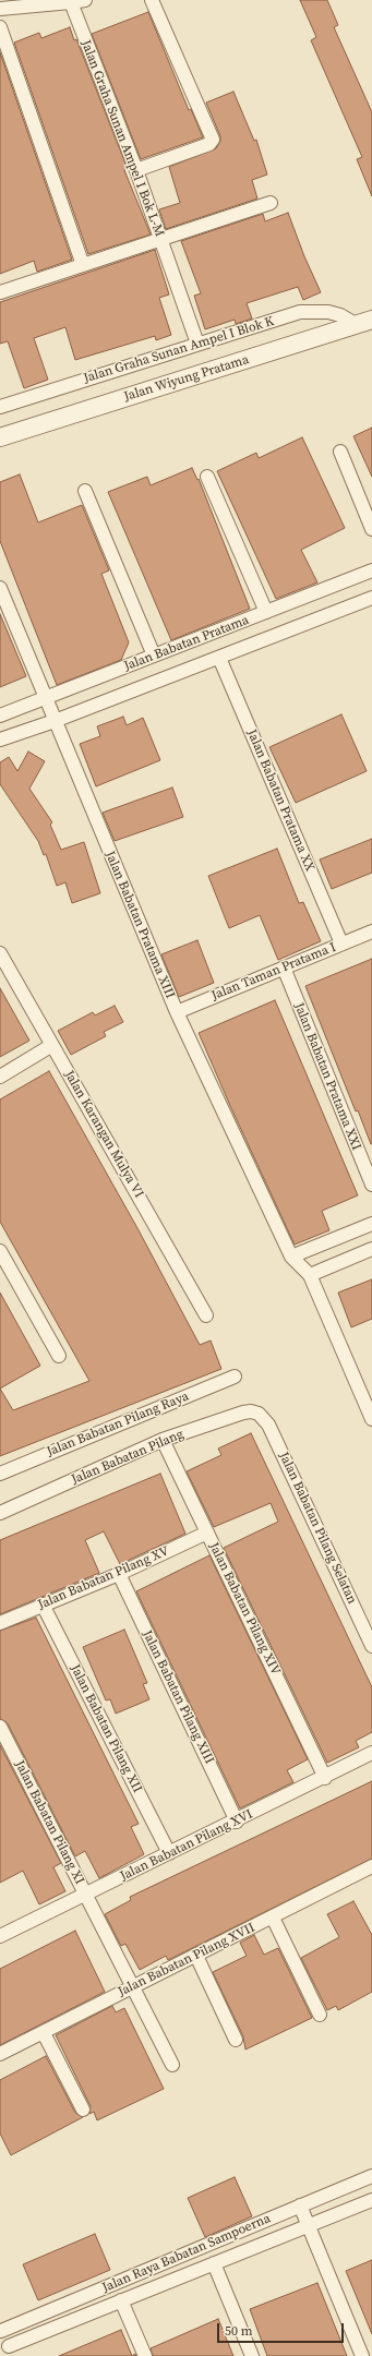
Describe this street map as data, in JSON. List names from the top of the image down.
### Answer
{
  "streets": {
    "street": [
      "Jalan Graha Sunan Ampel I Bok L-M",
      "Jalan Graha Sunan Ampel I Blok K",
      "Jalan Wiyung Pratama",
      "Jalan Babatan Pratama",
      "Jalan Babatan Pratama XX",
      "Jalan Babatan Pratama XIII",
      "Jalan Taman Pratama I",
      "Jalan Babatan Pratama XXI",
      "Jalan Karangan Mulya VI",
      "Jalan Babatan Pilang Raya",
      "Jalan Babatan Pilang",
      "Jalan Babatan Pilang Selatan",
      "Jalan Babatan Pilang XV",
      "Jalan Babatan Pilang XIV",
      "Jalan Babatan Pilang XIII",
      "Jalan Babatan Pilang XII",
      "Jalan Babatan Pilang XI",
      "Jalan Babatan Pilang XVI",
      "Jalan Babatan Pilang XVII",
      "Jalan Raya Babatan Sampoerna"
    ]
  },
  "crossings": [
    ["Jalan Graha Sunan Ampel I Bok L-M", "Jalan Graha Sunan Ampel I Blok K"],
    ["Jalan Graha Sunan Ampel I Blok K", "Jalan Wiyung Pratama"],
    ["Jalan Babatan Pratama", "Jalan Babatan Pratama XX"],
    ["Jalan Babatan Pratama", "Jalan Babatan Pratama XIII"],
    ["Jalan Babatan Pratama XX", "Jalan Taman Pratama I"],
    ["Jalan Babatan Pratama XIII", "Jalan Taman Pratama I"],
    ["Jalan Taman Pratama I", "Jalan Babatan Pratama XXI"],
    ["Jalan Babatan Pilang", "Jalan Babatan Pilang Selatan"],
    ["Jalan Babatan Pilang", "Jalan Babatan Pilang XIV"],
    ["Jalan Babatan Pilang XV", "Jalan Babatan Pilang XIV"],
    ["Jalan Babatan Pilang XV", "Jalan Babatan Pilang XIII"],
    ["Jalan Babatan Pilang XV", "Jalan Babatan Pilang XII"],
    ["Jalan Babatan Pilang XIV", "Jalan Babatan Pilang XVI"],
    ["Jalan Babatan Pilang XIII", "Jalan Babatan Pilang XVI"],
    ["Jalan Babatan Pilang XII", "Jalan Babatan Pilang XVI"],
    ["Jalan Babatan Pilang XI", "Jalan Babatan Pilang XVI"],
    ["Jalan Babatan Pilang XI", "Jalan Babatan Pilang XVII"]
  ],
  "scale_bar": "50 m"
}
